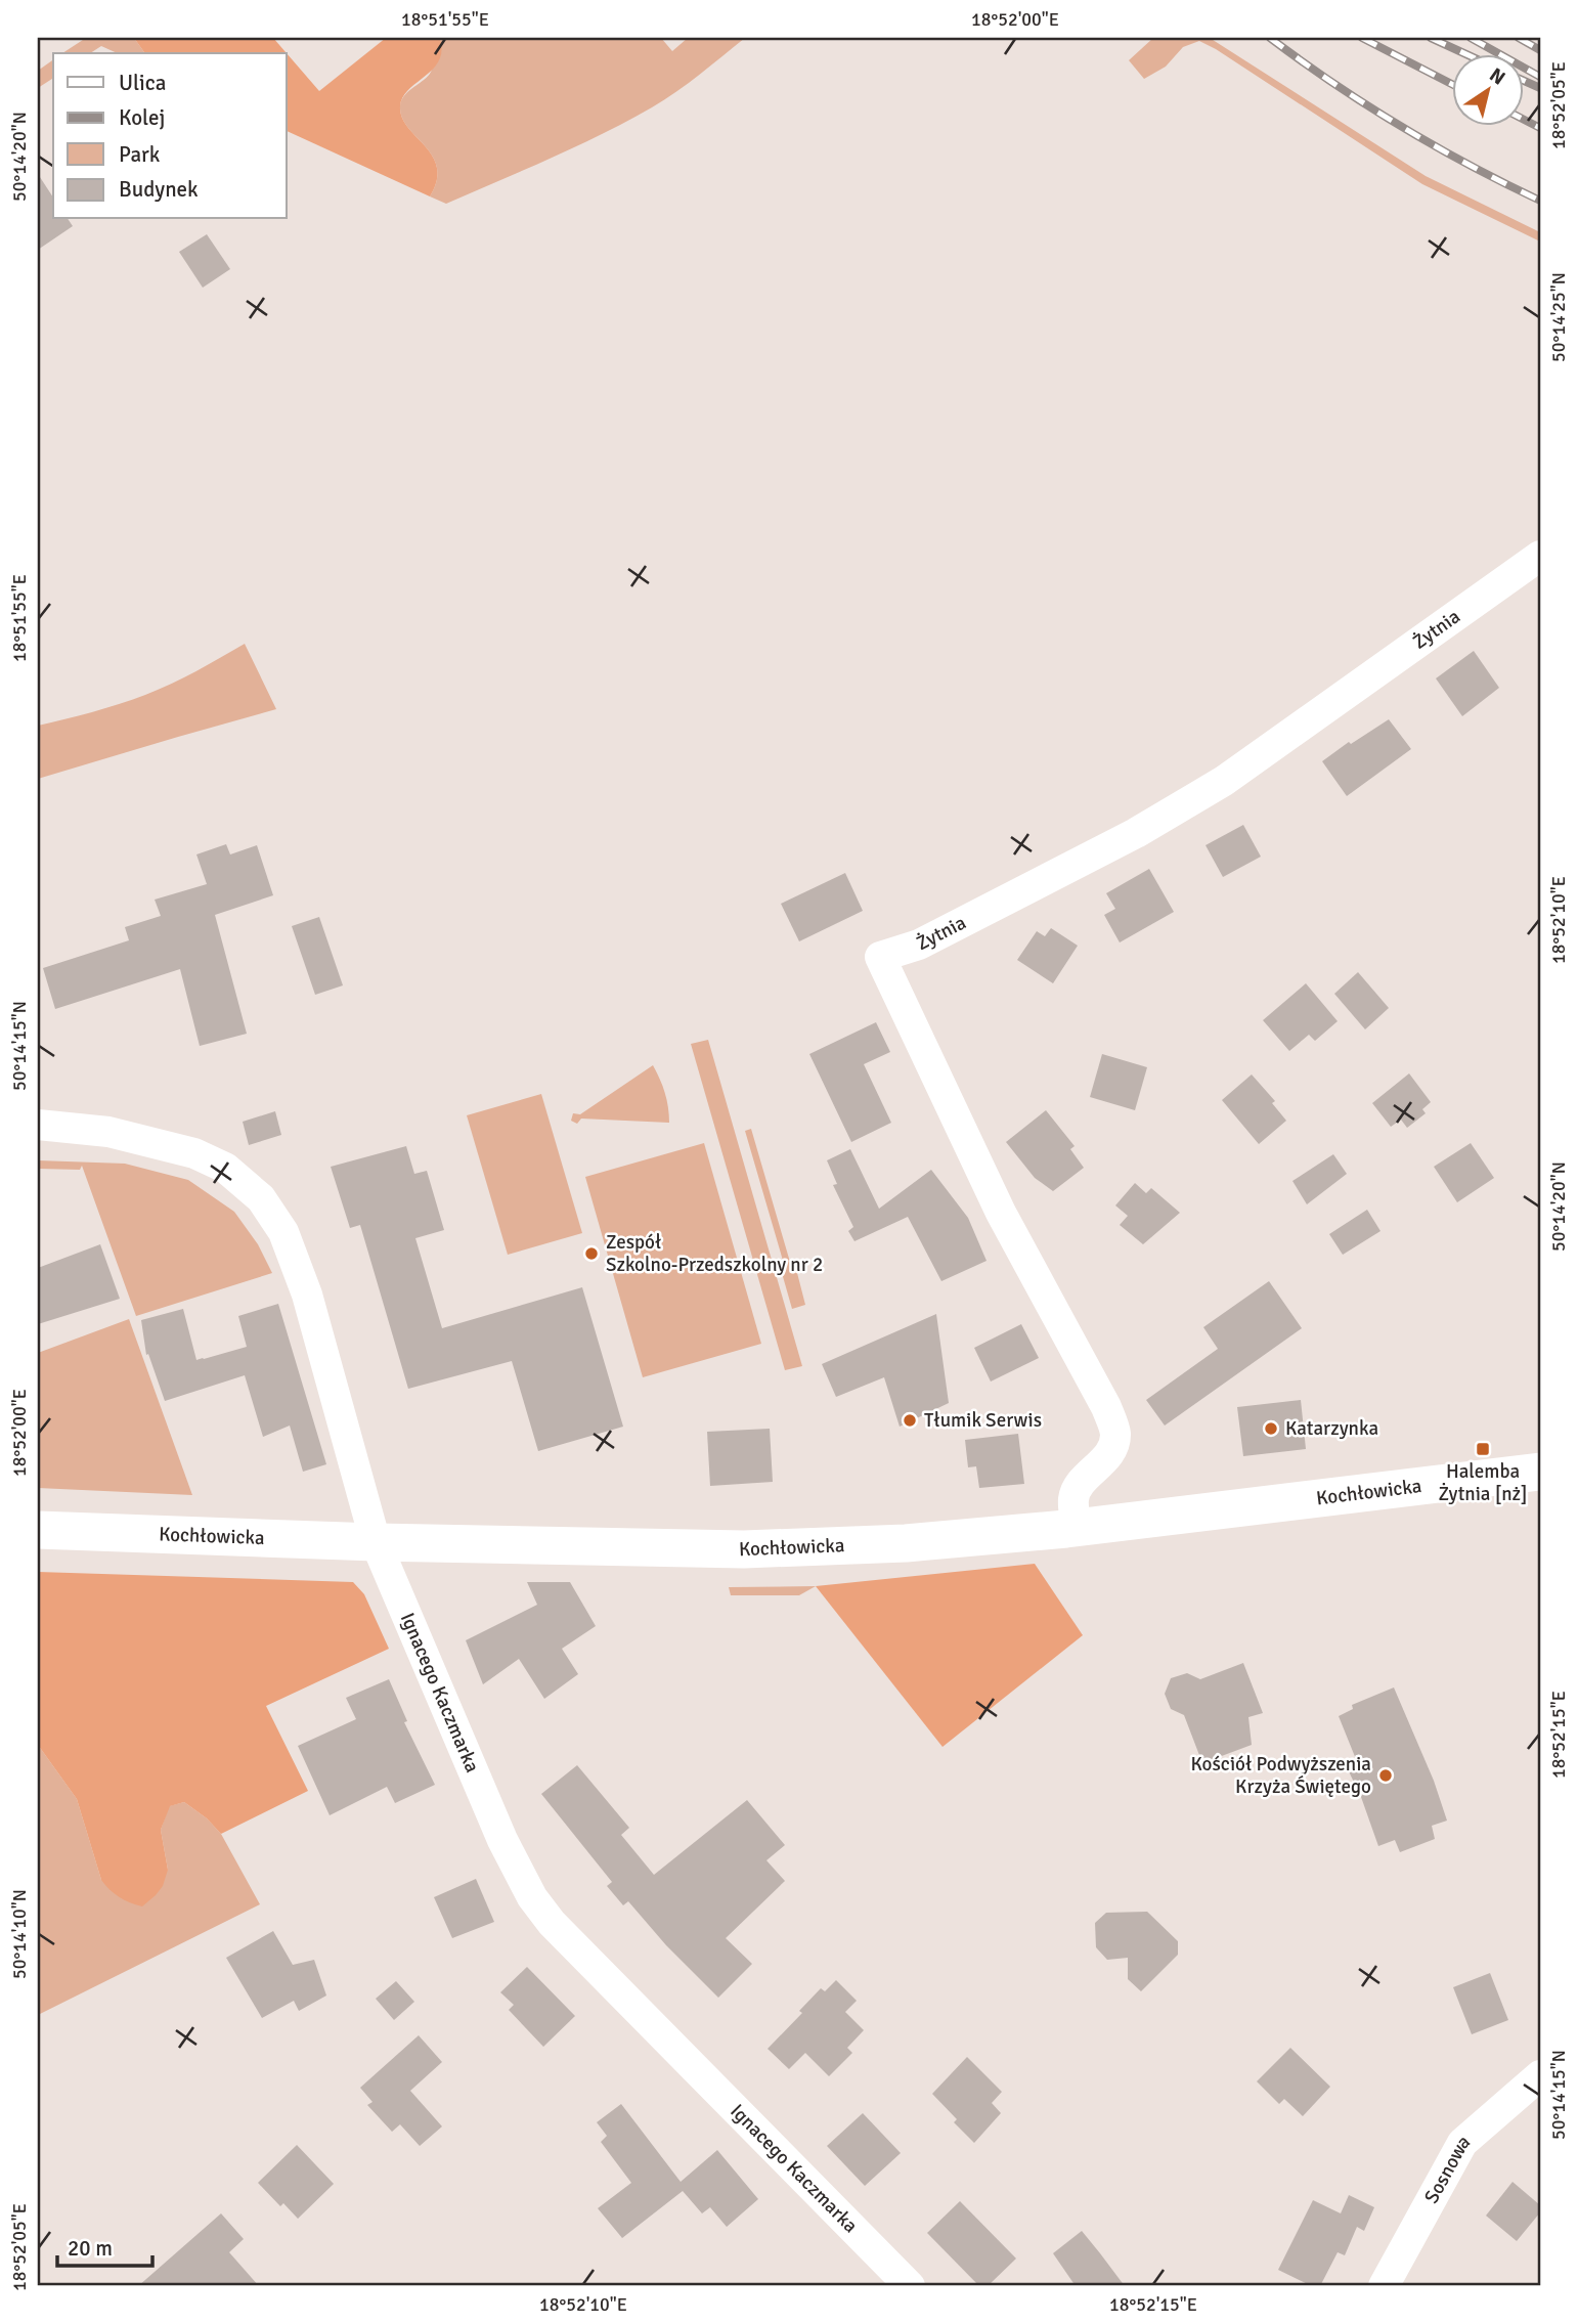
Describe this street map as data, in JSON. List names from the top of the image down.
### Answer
{
  "streets": {
    "street": [
      "Żytnia",
      "Kochłowicka",
      "Ignacego Kaczmarka",
      "Sosnowa"
    ]
  },
  "crossings": [
    ["Żytnia", "Kochłowicka"],
    ["Kochłowicka", "Ignacego Kaczmarka"]
  ],
  "places": {
    "other": [
      "Zespół Szkolno-Przedszkolny nr 2",
      "Tłumik Serwis",
      "Katarzynka",
      "Kościół Podwyższenia Krzyża Świętego"
    ],
    "transit": ["Halemba Żytnia [nż]"]
  },
  "legend": [
    "Ulica",
    "Kolej",
    "Park",
    "Budynek"
  ],
  "scale_bar": "20 m",
  "north": "top right",
  "coordinates": [
    "18°51'55\"E",
    "18°52'00\"E",
    "18°52'05\"E",
    "50°14'20\"N",
    "50°14'25\"N",
    "18°52'10\"E",
    "50°14'15\"N",
    "18°52'15\"E",
    "50°14'10\"N"
  ]
}
